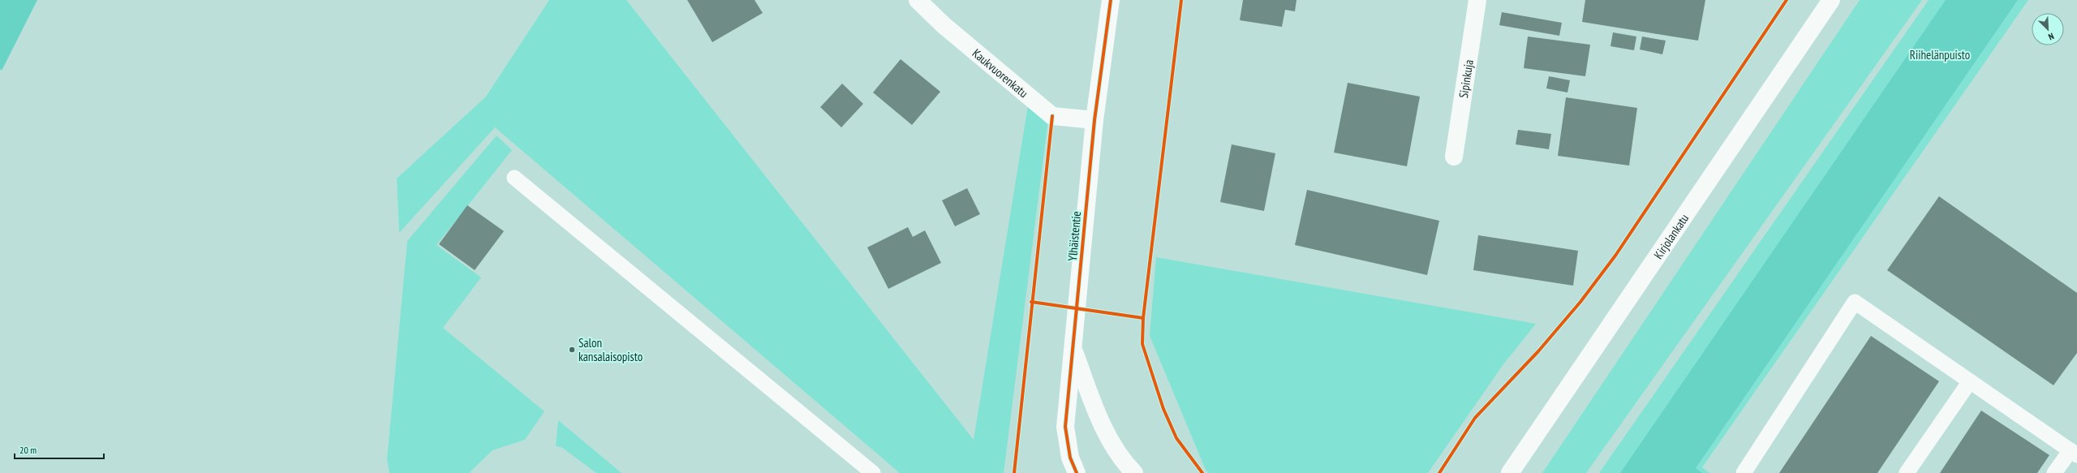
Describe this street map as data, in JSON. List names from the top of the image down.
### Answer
{
  "streets": {
    "street": [
      "Kaukvuorenkatu",
      "Sipinkuja",
      "Ylhäistentie",
      "Kirjolankatu"
    ]
  },
  "crossings": [
    ["Kaukvuorenkatu", "Ylhäistentie"]
  ],
  "parks": ["Riihelänpuisto"],
  "places": ["Salon kansalaisopisto"],
  "scale_bar": "20 m",
  "north": "bottom right"
}
